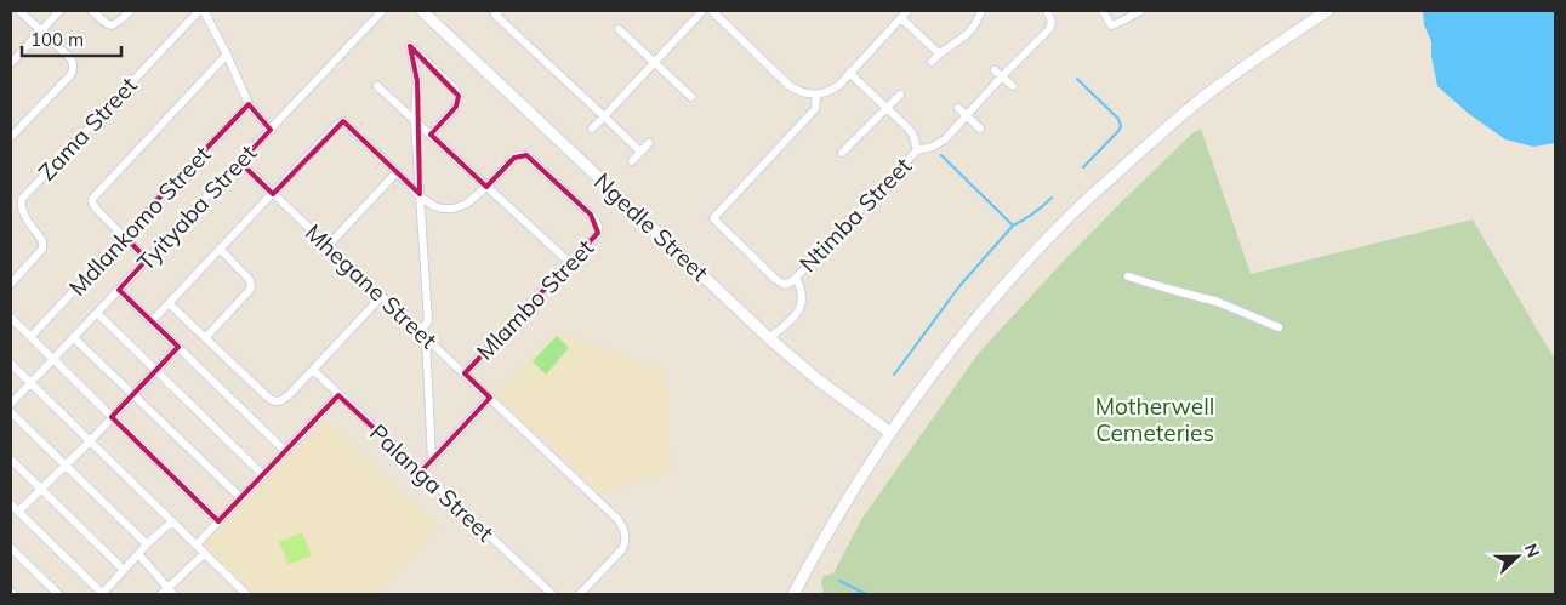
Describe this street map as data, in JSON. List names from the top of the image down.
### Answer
{
  "streets": {
    "main road": ["Ngedle Street"],
    "street": [
      "Zama Street",
      "Tyityaba Street",
      "Ntimba Street",
      "Mdlankomo Street",
      "Mhegane Street",
      "Mlambo Street",
      "Palanga Street"
    ]
  },
  "crossings": [
    ["Tyityaba Street", "Mhegane Street"],
    ["Mhegane Street", "Mlambo Street"]
  ],
  "parks": ["Motherwell Cemeteries"],
  "scale_bar": "100 m",
  "north": "right"
}
